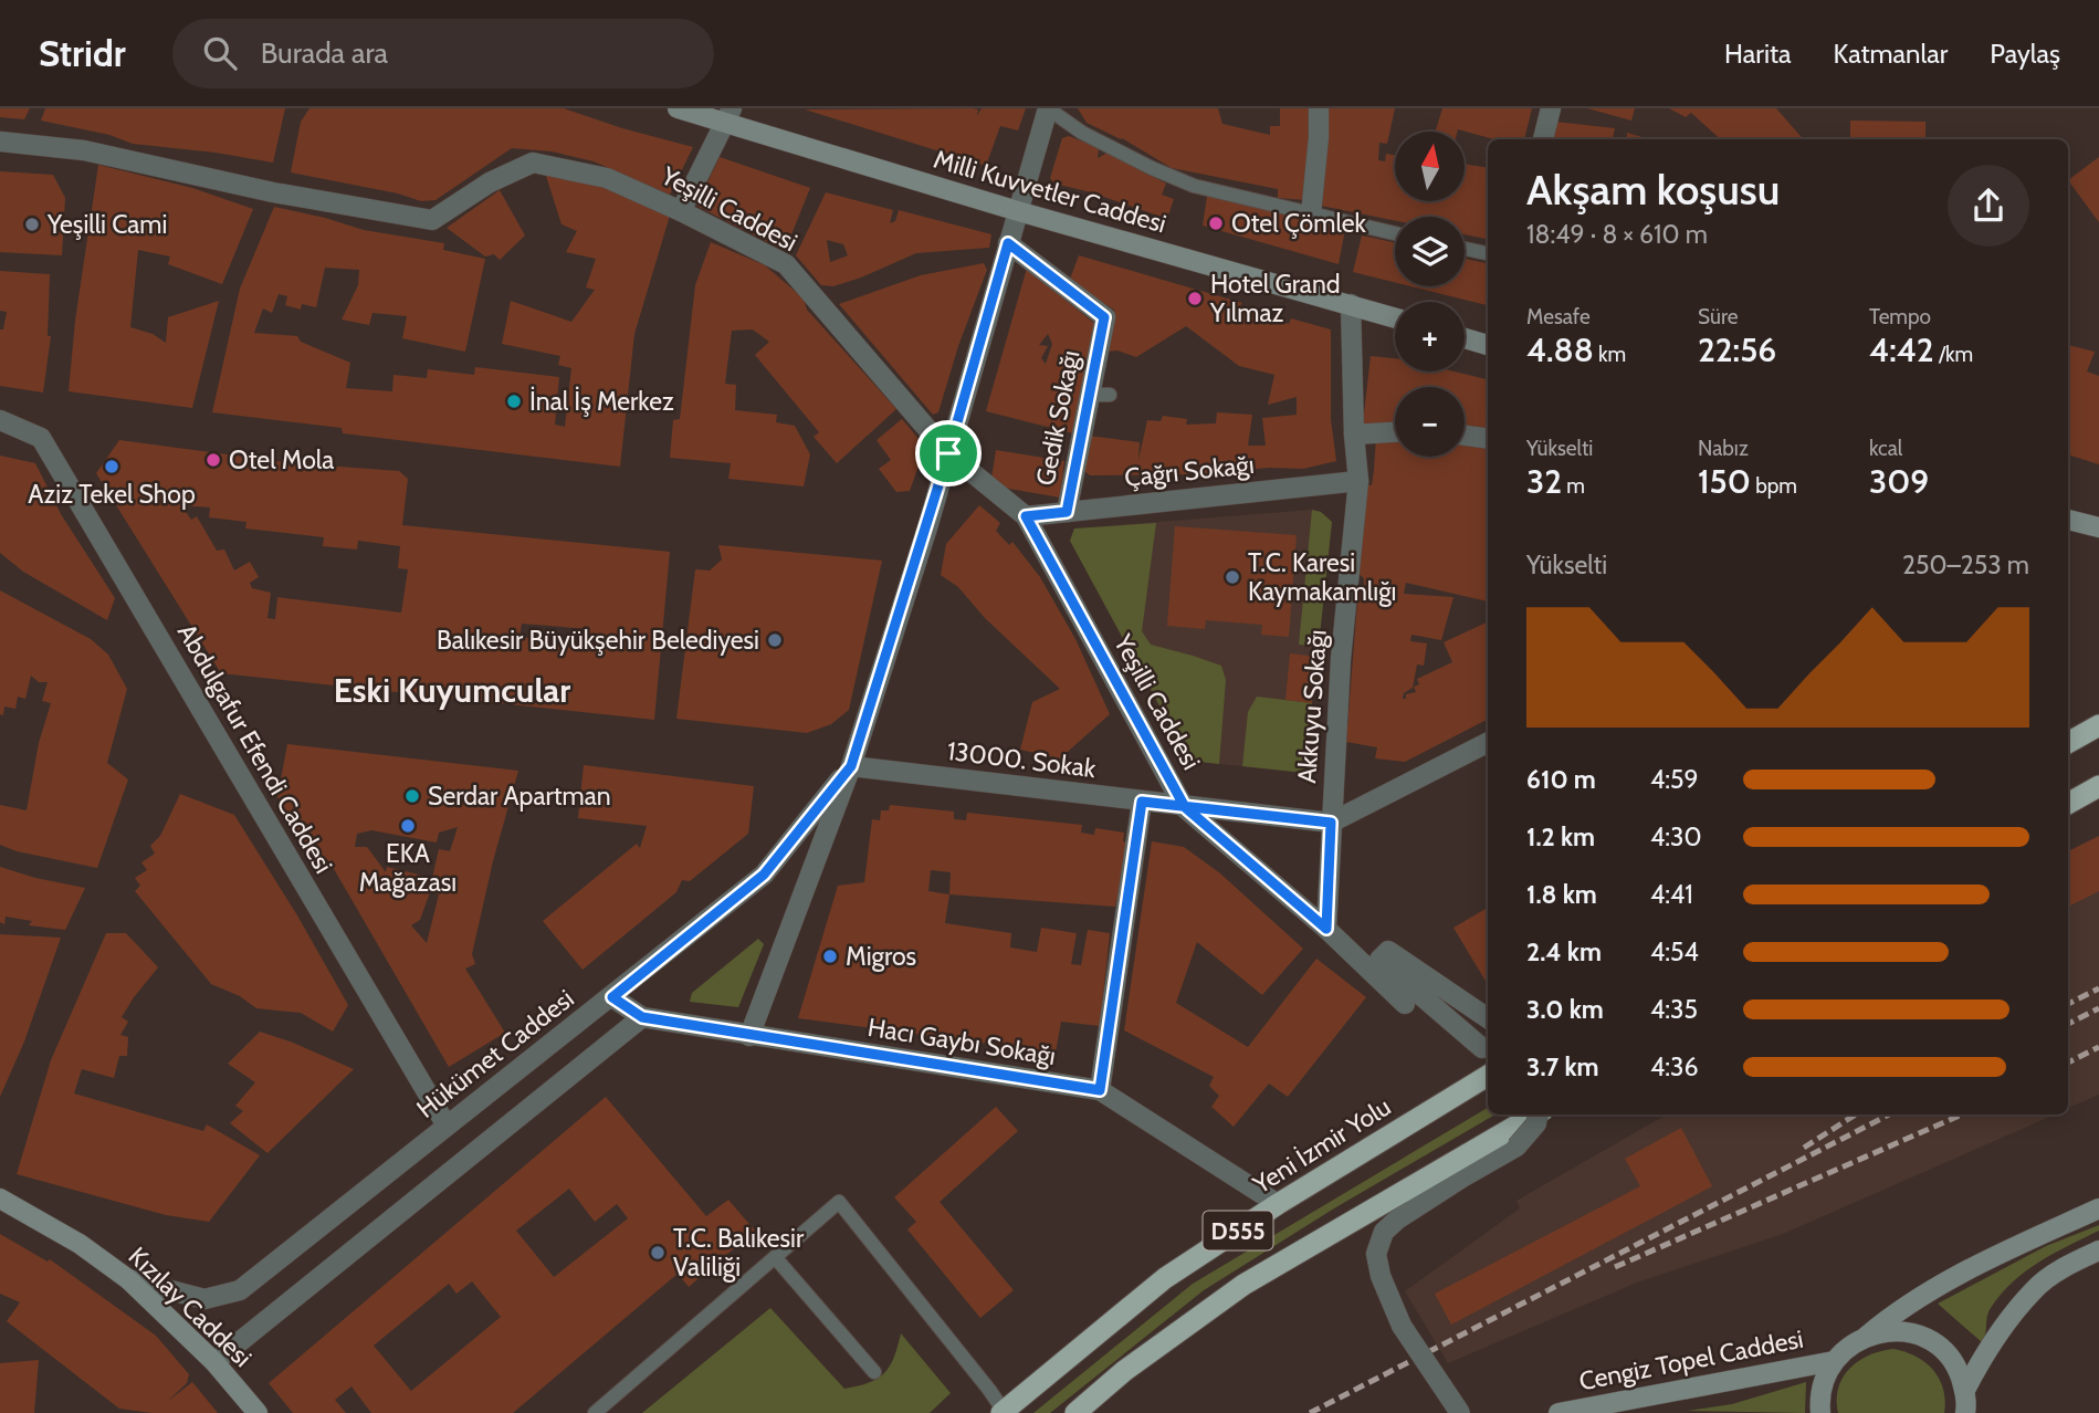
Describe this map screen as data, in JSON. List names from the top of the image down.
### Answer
{
  "streets": {
    "highway": ["Yeni İzmir Yolu", "D555"],
    "main road": ["Milli Kuvvetler Caddesi", "Kızılay Caddesi", "Cengiz Topel Caddesi"],
    "street": [
      "Yeşilli Caddesi",
      "Gedik Sokağı",
      "Çağrı Sokağı",
      "Akkuyu Sokağı",
      "Abdulgafur Efendi Caddesi",
      "13000. Sokak",
      "Hacı Gaybı Sokağı",
      "Hükümet Caddesi"
    ]
  },
  "crossings": [
    ["Milli Kuvvetler Caddesi", "Akkuyu Sokağı"],
    ["Yeşilli Caddesi", "Çağrı Sokağı"],
    ["Yeşilli Caddesi", "13000. Sokak"],
    ["Gedik Sokağı", "Çağrı Sokağı"],
    ["Çağrı Sokağı", "Akkuyu Sokağı"],
    ["Akkuyu Sokağı", "13000. Sokak"],
    ["Abdulgafur Efendi Caddesi", "Hükümet Caddesi"],
    ["13000. Sokak", "Hükümet Caddesi"],
    ["Hacı Gaybı Sokağı", "Hükümet Caddesi"],
    ["Hacı Gaybı Sokağı", "Yeni İzmir Yolu"],
    ["Hükümet Caddesi", "Kızılay Caddesi"]
  ],
  "districts": ["Eski Kuyumcular"],
  "places": [
    "Otel Çömlek",
    "Yeşilli Cami",
    "Hotel Grand Yılmaz",
    "İnal İş Merkez",
    "Otel Mola",
    "Aziz Tekel Shop",
    "T.C. Karesi Kaymakamlığı",
    "Balıkesir Büyükşehir Belediyesi",
    "Serdar Apartman",
    "EKA Mağazası",
    "Migros",
    "T.C. Balıkesir Valiliği"
  ],
  "north": "top",
  "page": {
    "header": "Stridr",
    "search": "Burada ara",
    "nav": ["Harita", "Katmanlar", "Paylaş"],
    "map_buttons": ["+", "−"],
    "heading": ["Akşam koşusu", "18:49 · 8 × 610 m"],
    "stats": [
      ["Mesafe", "4.88 km"],
      ["Süre", "22:56"],
      ["Tempo", "4:42 /km"],
      ["Yükselti", "32 m"],
      ["Nabız", "150 bpm"],
      ["kcal", "309"]
    ],
    "chart": ["Yükselti", "250–253 m"],
    "list": [
      {
        "name": "610 m",
        "note": "4:59"
      },
      {
        "name": "1.2 km",
        "note": "4:30"
      },
      {
        "name": "1.8 km",
        "note": "4:41"
      },
      {
        "name": "2.4 km",
        "note": "4:54"
      },
      {
        "name": "3.0 km",
        "note": "4:35"
      },
      {
        "name": "3.7 km",
        "note": "4:36"
      }
    ]
  }
}
